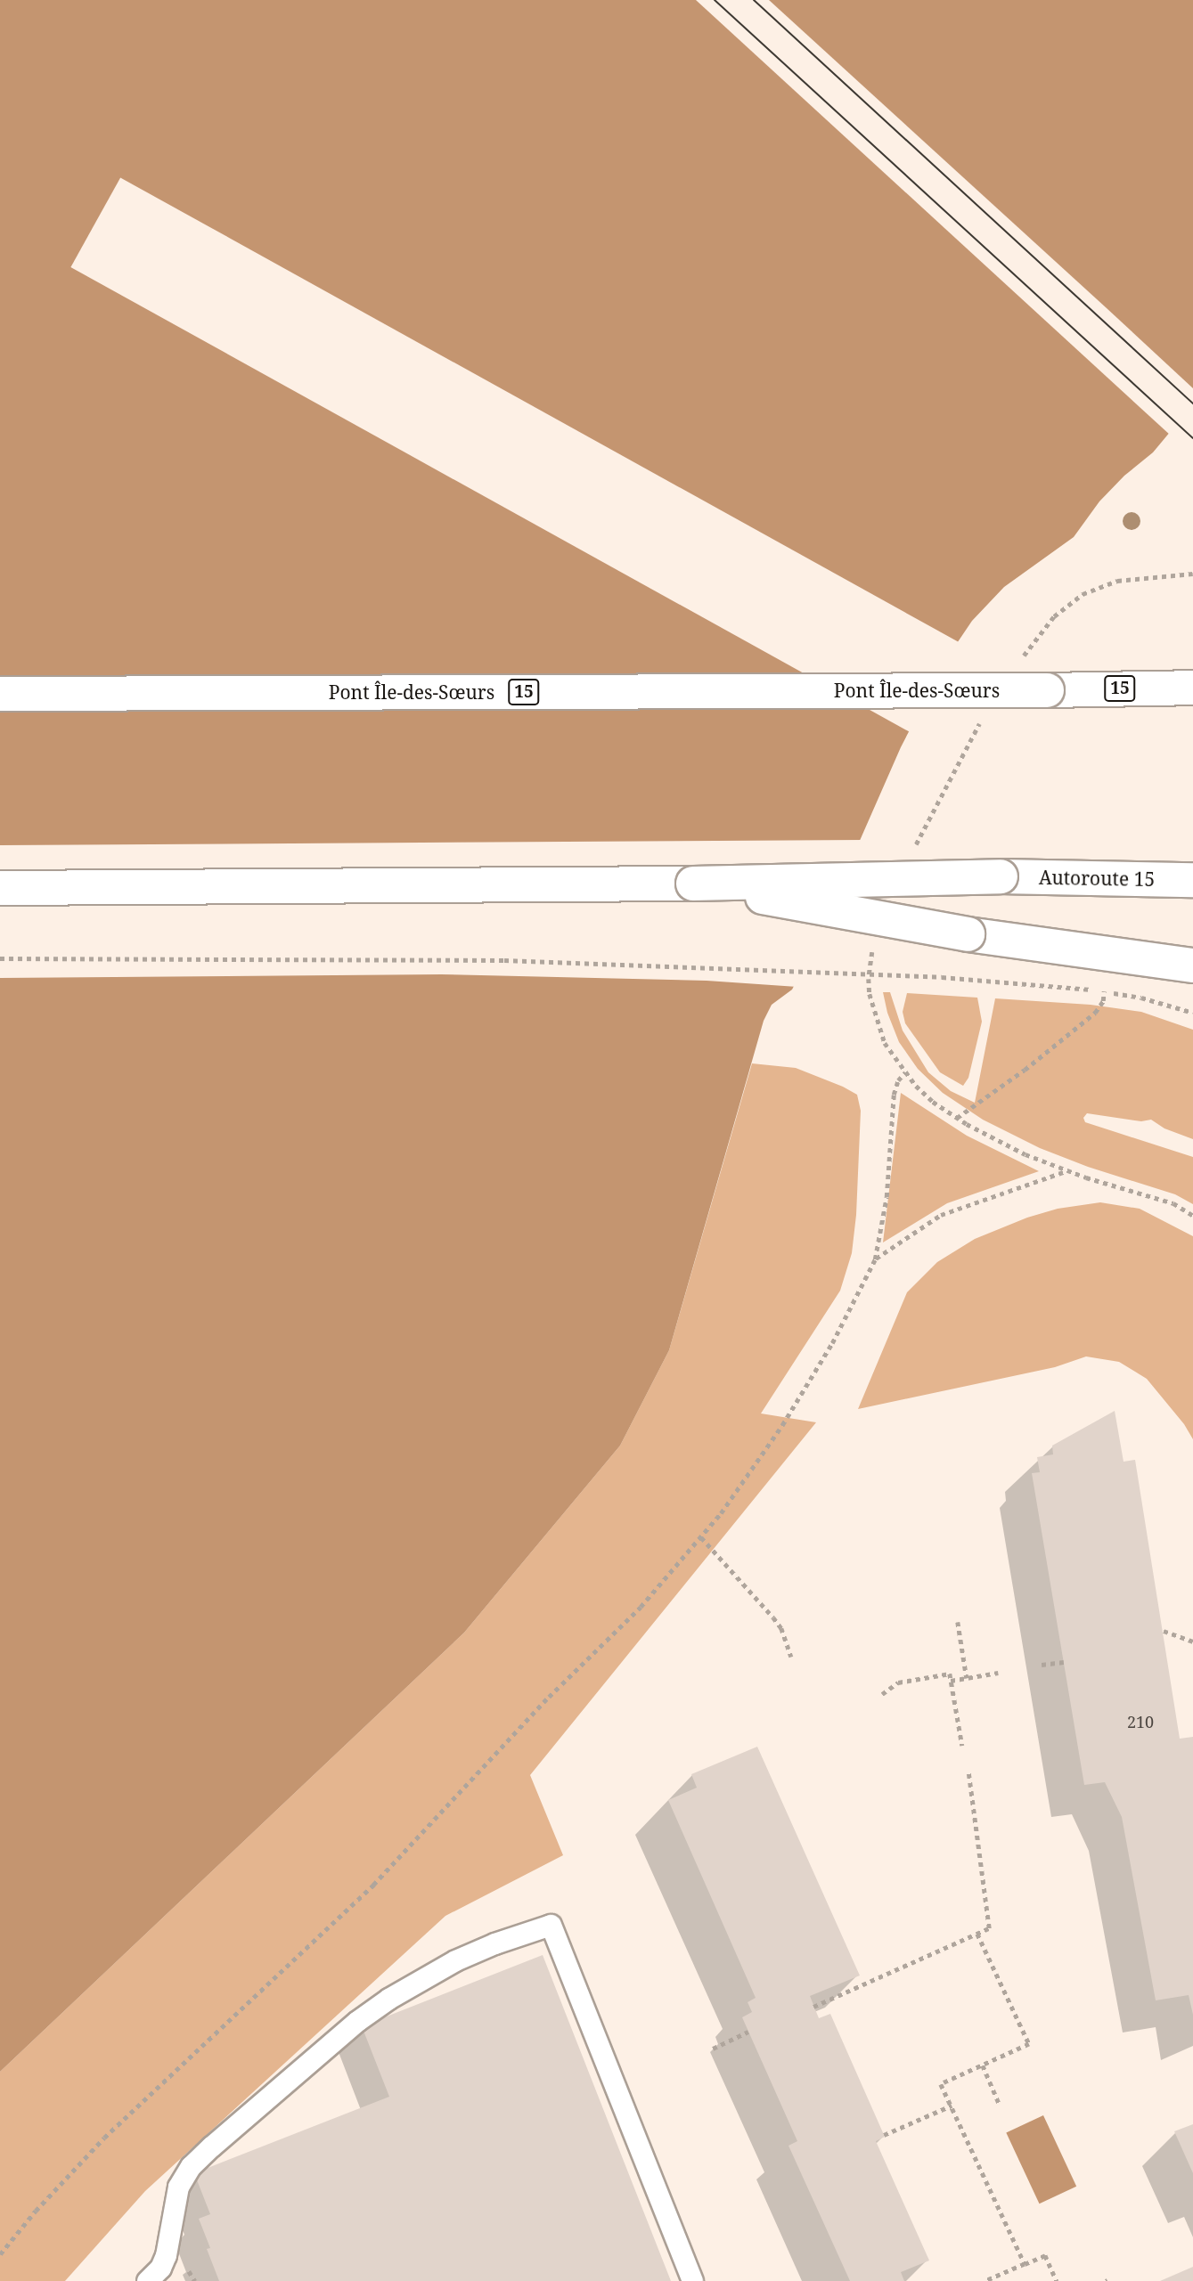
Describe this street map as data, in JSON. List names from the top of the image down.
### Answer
{
  "streets": {
    "highway": ["15", "Pont Île-des-Sœurs", "Autoroute 15"]
  },
  "house_numbers": ["210"]
}
